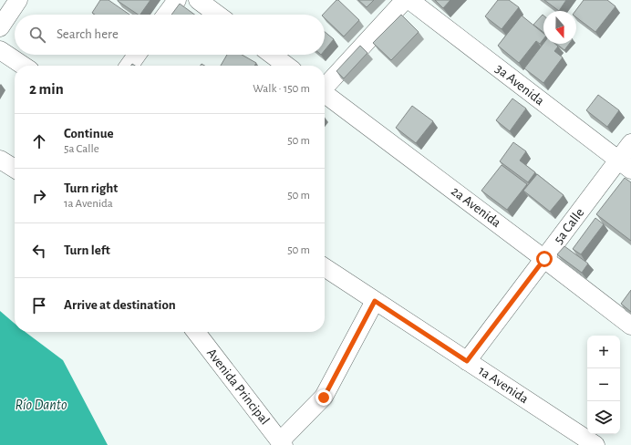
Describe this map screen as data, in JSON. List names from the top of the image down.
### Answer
{
  "streets": {
    "street": [
      "3a Avenida",
      "2a Avenida",
      "5a Calle",
      "1a Avenida",
      "Avenida Principal"
    ]
  },
  "crossings": [
    ["3a Avenida", "5a Calle"],
    ["2a Avenida", "5a Calle"],
    ["5a Calle", "1a Avenida"]
  ],
  "water": ["Río Danto"],
  "north": "bottom",
  "page": {
    "search": "Search here",
    "heading": ["2 min", "Walk · 150 m"],
    "list": [
      ["Continue", "5a Calle", "50 m"],
      ["Turn right", "1a Avenida", "50 m"],
      ["Turn left", "50 m"],
      "Arrive at destination"
    ],
    "map_buttons": ["+", "−"]
  }
}
